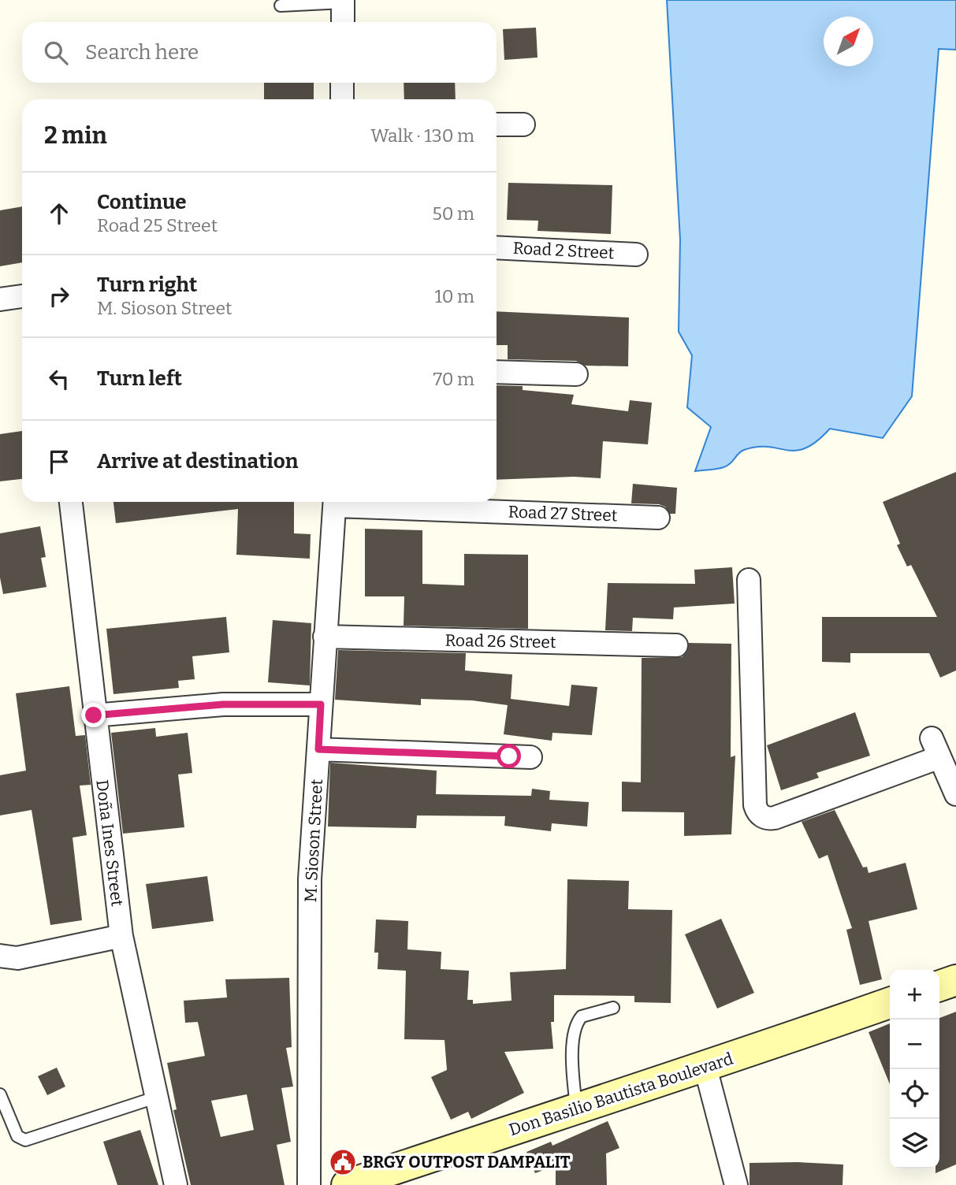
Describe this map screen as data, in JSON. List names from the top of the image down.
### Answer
{
  "streets": {
    "main road": ["Don Basilio Bautista Boulevard"],
    "street": [
      "Road 2 Street",
      "Road 27 Street",
      "Road 26 Street",
      "M. Sioson Street",
      "Doña Ines Street"
    ]
  },
  "crossings": [
    ["Road 26 Street", "M. Sioson Street"]
  ],
  "places": {
    "public building": ["BRGY OUTPOST DAMPALIT"]
  },
  "north": "top right",
  "page": {
    "search": "Search here",
    "heading": ["2 min", "Walk · 130 m"],
    "list": [
      ["Continue", "Road 25 Street", "50 m"],
      ["Turn right", "M. Sioson Street", "10 m"],
      ["Turn left", "70 m"],
      "Arrive at destination"
    ],
    "map_buttons": ["+", "−"]
  }
}
